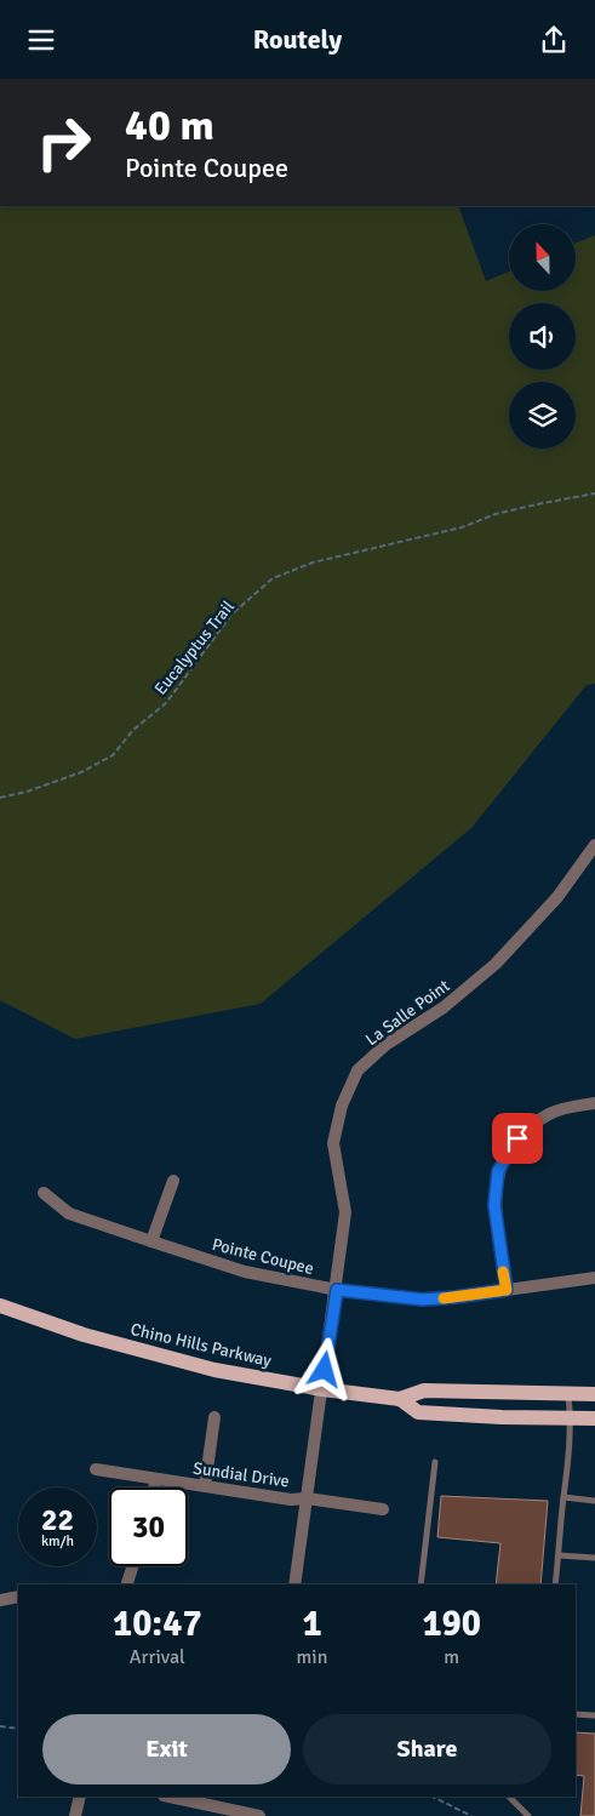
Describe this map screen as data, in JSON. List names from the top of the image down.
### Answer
{
  "streets": {
    "main road": ["Chino Hills Parkway"],
    "street": ["La Salle Point", "Pointe Coupee", "Sundial Drive"],
    "path": ["Eucalyptus Trail"]
  },
  "crossings": [
    ["La Salle Point", "Pointe Coupee"],
    ["La Salle Point", "Chino Hills Parkway"],
    ["La Salle Point", "Sundial Drive"]
  ],
  "north": "top",
  "page": {
    "header": "Routely",
    "turn": ["40 m", "Pointe Coupee"],
    "speed": "22 km/h",
    "limit": "30",
    "eta": [
      "10:47",
      "Arrival",
      "1",
      "min",
      "190",
      "m"
    ],
    "buttons": ["Exit", "Share"]
  }
}
